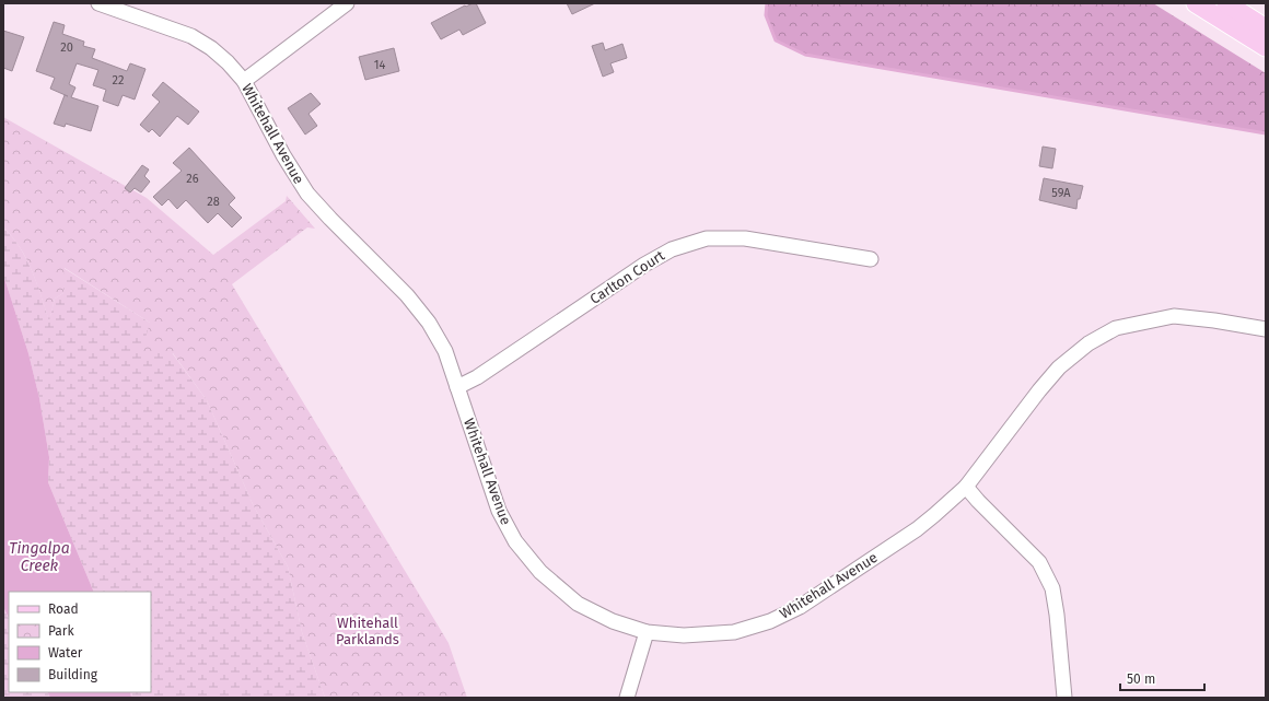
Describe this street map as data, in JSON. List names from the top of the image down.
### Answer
{
  "streets": {
    "street": ["Whitehall Avenue", "Carlton Court"]
  },
  "crossings": [
    ["Whitehall Avenue", "Carlton Court"]
  ],
  "water": ["Tingalpa Creek"],
  "parks": ["Whitehall Parklands"],
  "house_numbers": [
    "20",
    "14",
    "22",
    "26",
    "59A",
    "28"
  ],
  "legend": [
    "Road",
    "Park",
    "Water",
    "Building"
  ],
  "scale_bar": "50 m"
}
